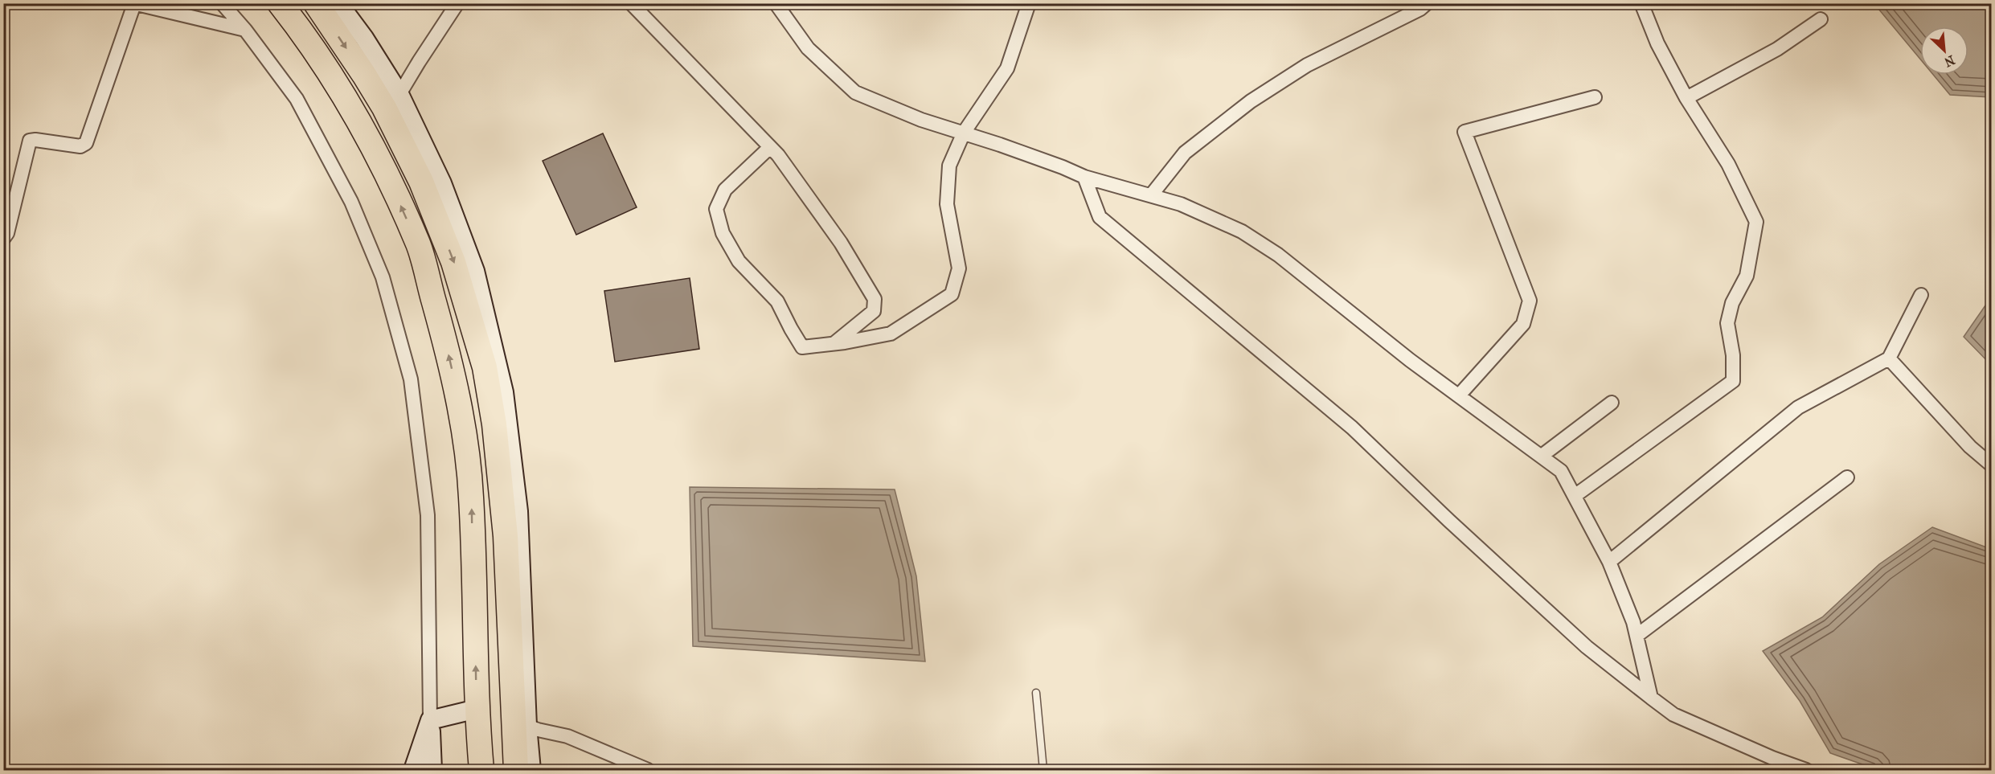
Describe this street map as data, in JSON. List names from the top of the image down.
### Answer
{
  "north": "bottom right"
}
